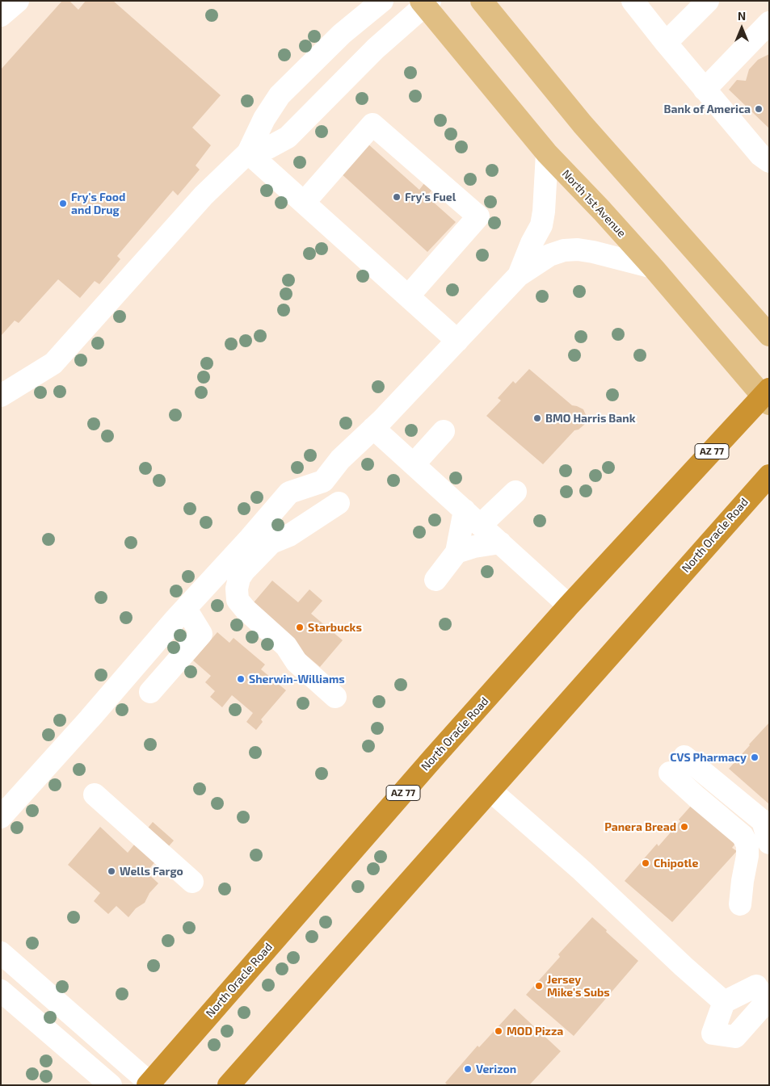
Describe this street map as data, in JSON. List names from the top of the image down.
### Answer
{
  "streets": {
    "highway": ["AZ 77", "North Oracle Road"],
    "main road": ["North 1st Avenue"]
  },
  "crossings": [
    ["North 1st Avenue", "North Oracle Road"]
  ],
  "places": [
    "Bank of America",
    "Fry's Fuel",
    "Fry's Food and Drug",
    "BMO Harris Bank",
    "Starbucks",
    "Sherwin-Williams",
    "CVS Pharmacy",
    "Panera Bread",
    "Chipotle",
    "Wells Fargo",
    "Jersey Mike's Subs",
    "MOD Pizza",
    "Verizon"
  ],
  "north": "top"
}
